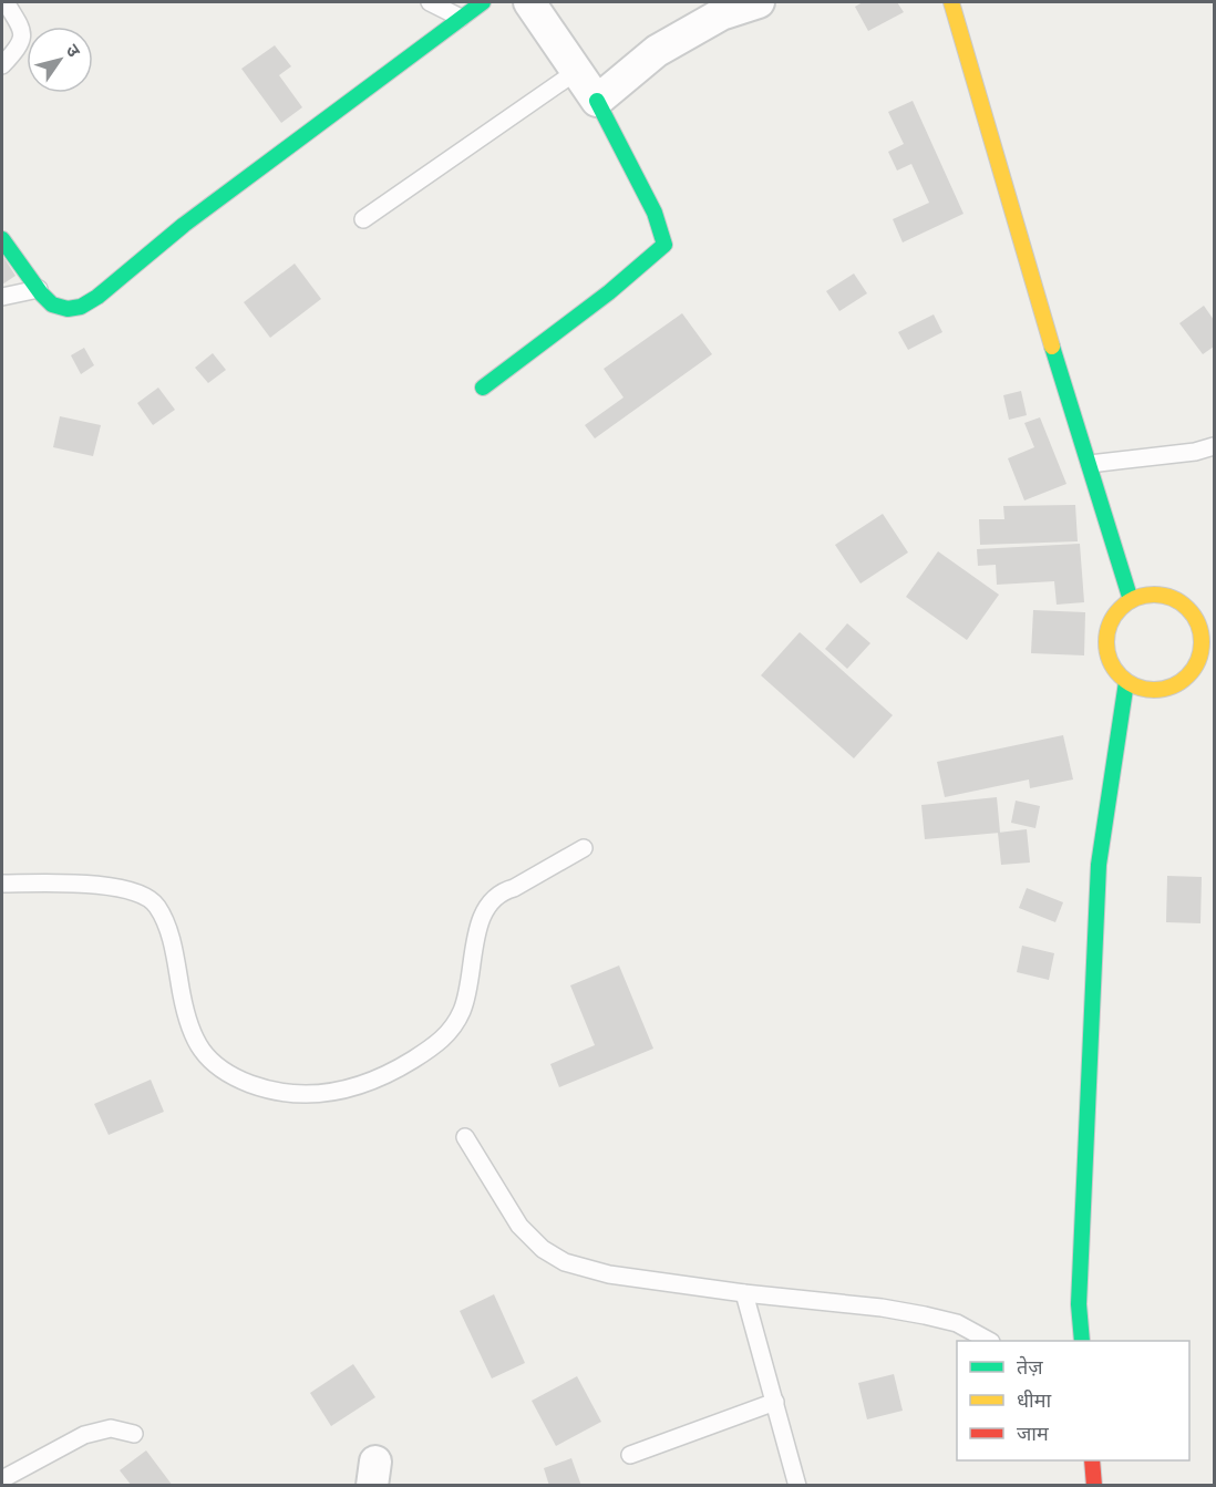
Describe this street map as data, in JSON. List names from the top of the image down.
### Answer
{
  "legend": ["तेज़", "धीमा", "जाम"],
  "north": "top right"
}
